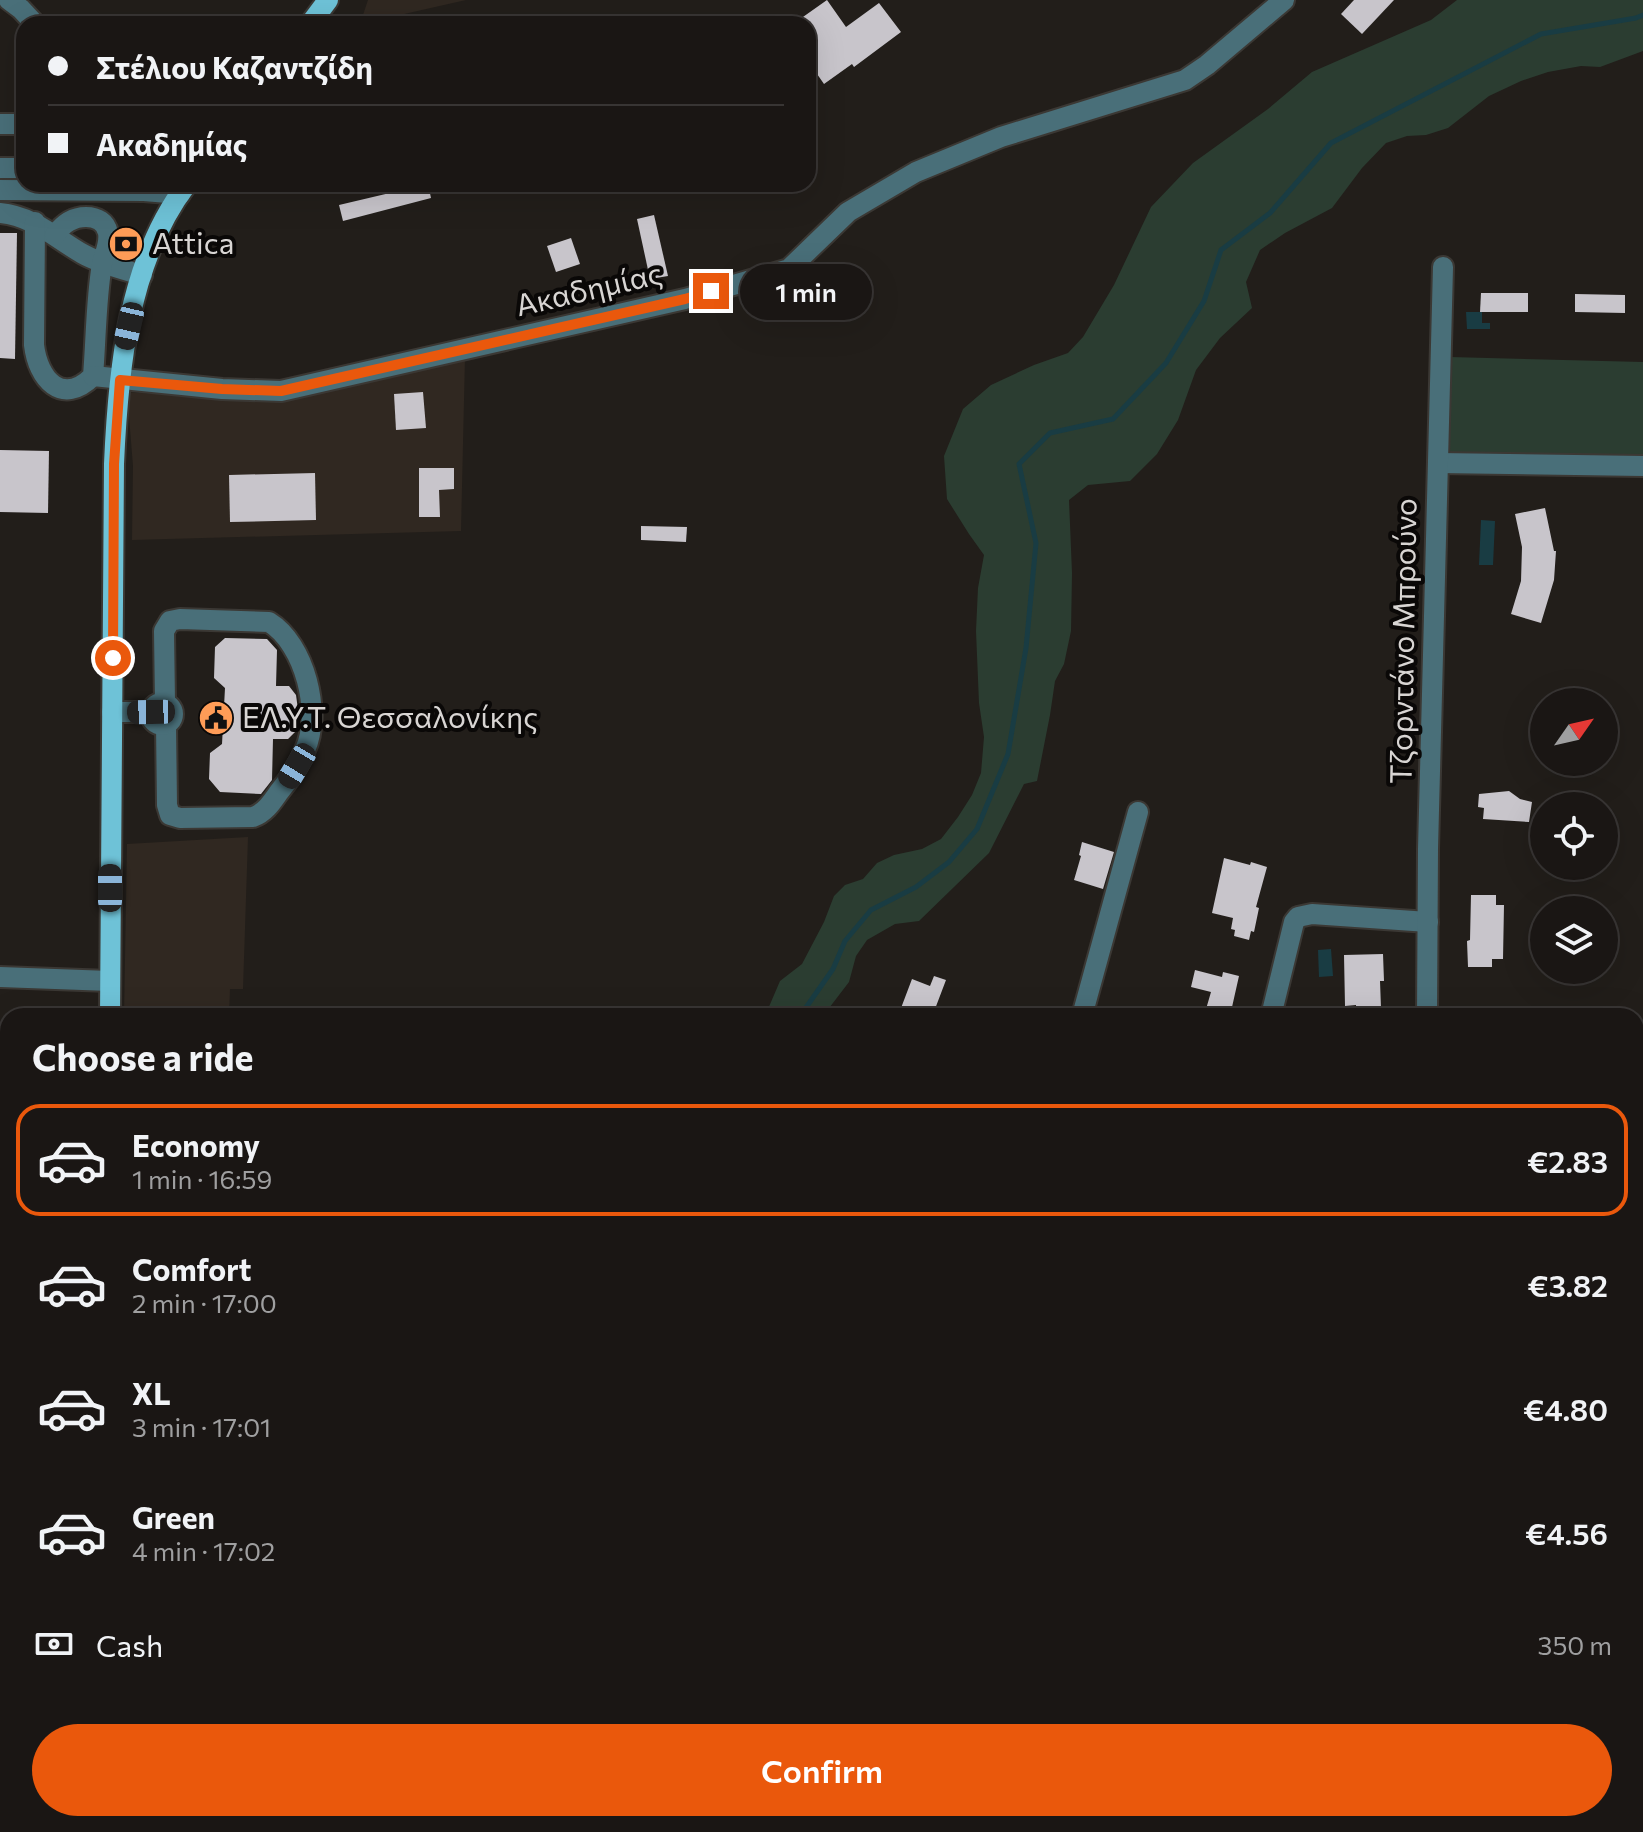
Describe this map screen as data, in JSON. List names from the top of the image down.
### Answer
{
  "streets": {
    "street": ["Ακαδημίας", "Τζορντάνο Μπρούνο"]
  },
  "places": {
    "bank": ["Attica"],
    "public building": ["ΕΛ.Υ.Τ. Θεσσαλονίκης"]
  },
  "north": "top right",
  "page": {
    "banner": ["Στέλιου Καζαντζίδη", "Ακαδημίας"],
    "bubble": "1 min",
    "heading": "Choose a ride",
    "list": [
      {
        "name": "Economy",
        "note": "1 min · 16:59",
        "value": "€2.83"
      },
      {
        "name": "Comfort",
        "note": "2 min · 17:00",
        "value": "€3.82"
      },
      {
        "name": "XL",
        "note": "3 min · 17:01",
        "value": "€4.80"
      },
      {
        "name": "Green",
        "note": "4 min · 17:02",
        "value": "€4.56"
      }
    ],
    "pay": ["Cash", "350 m"],
    "buttons": "Confirm"
  }
}
